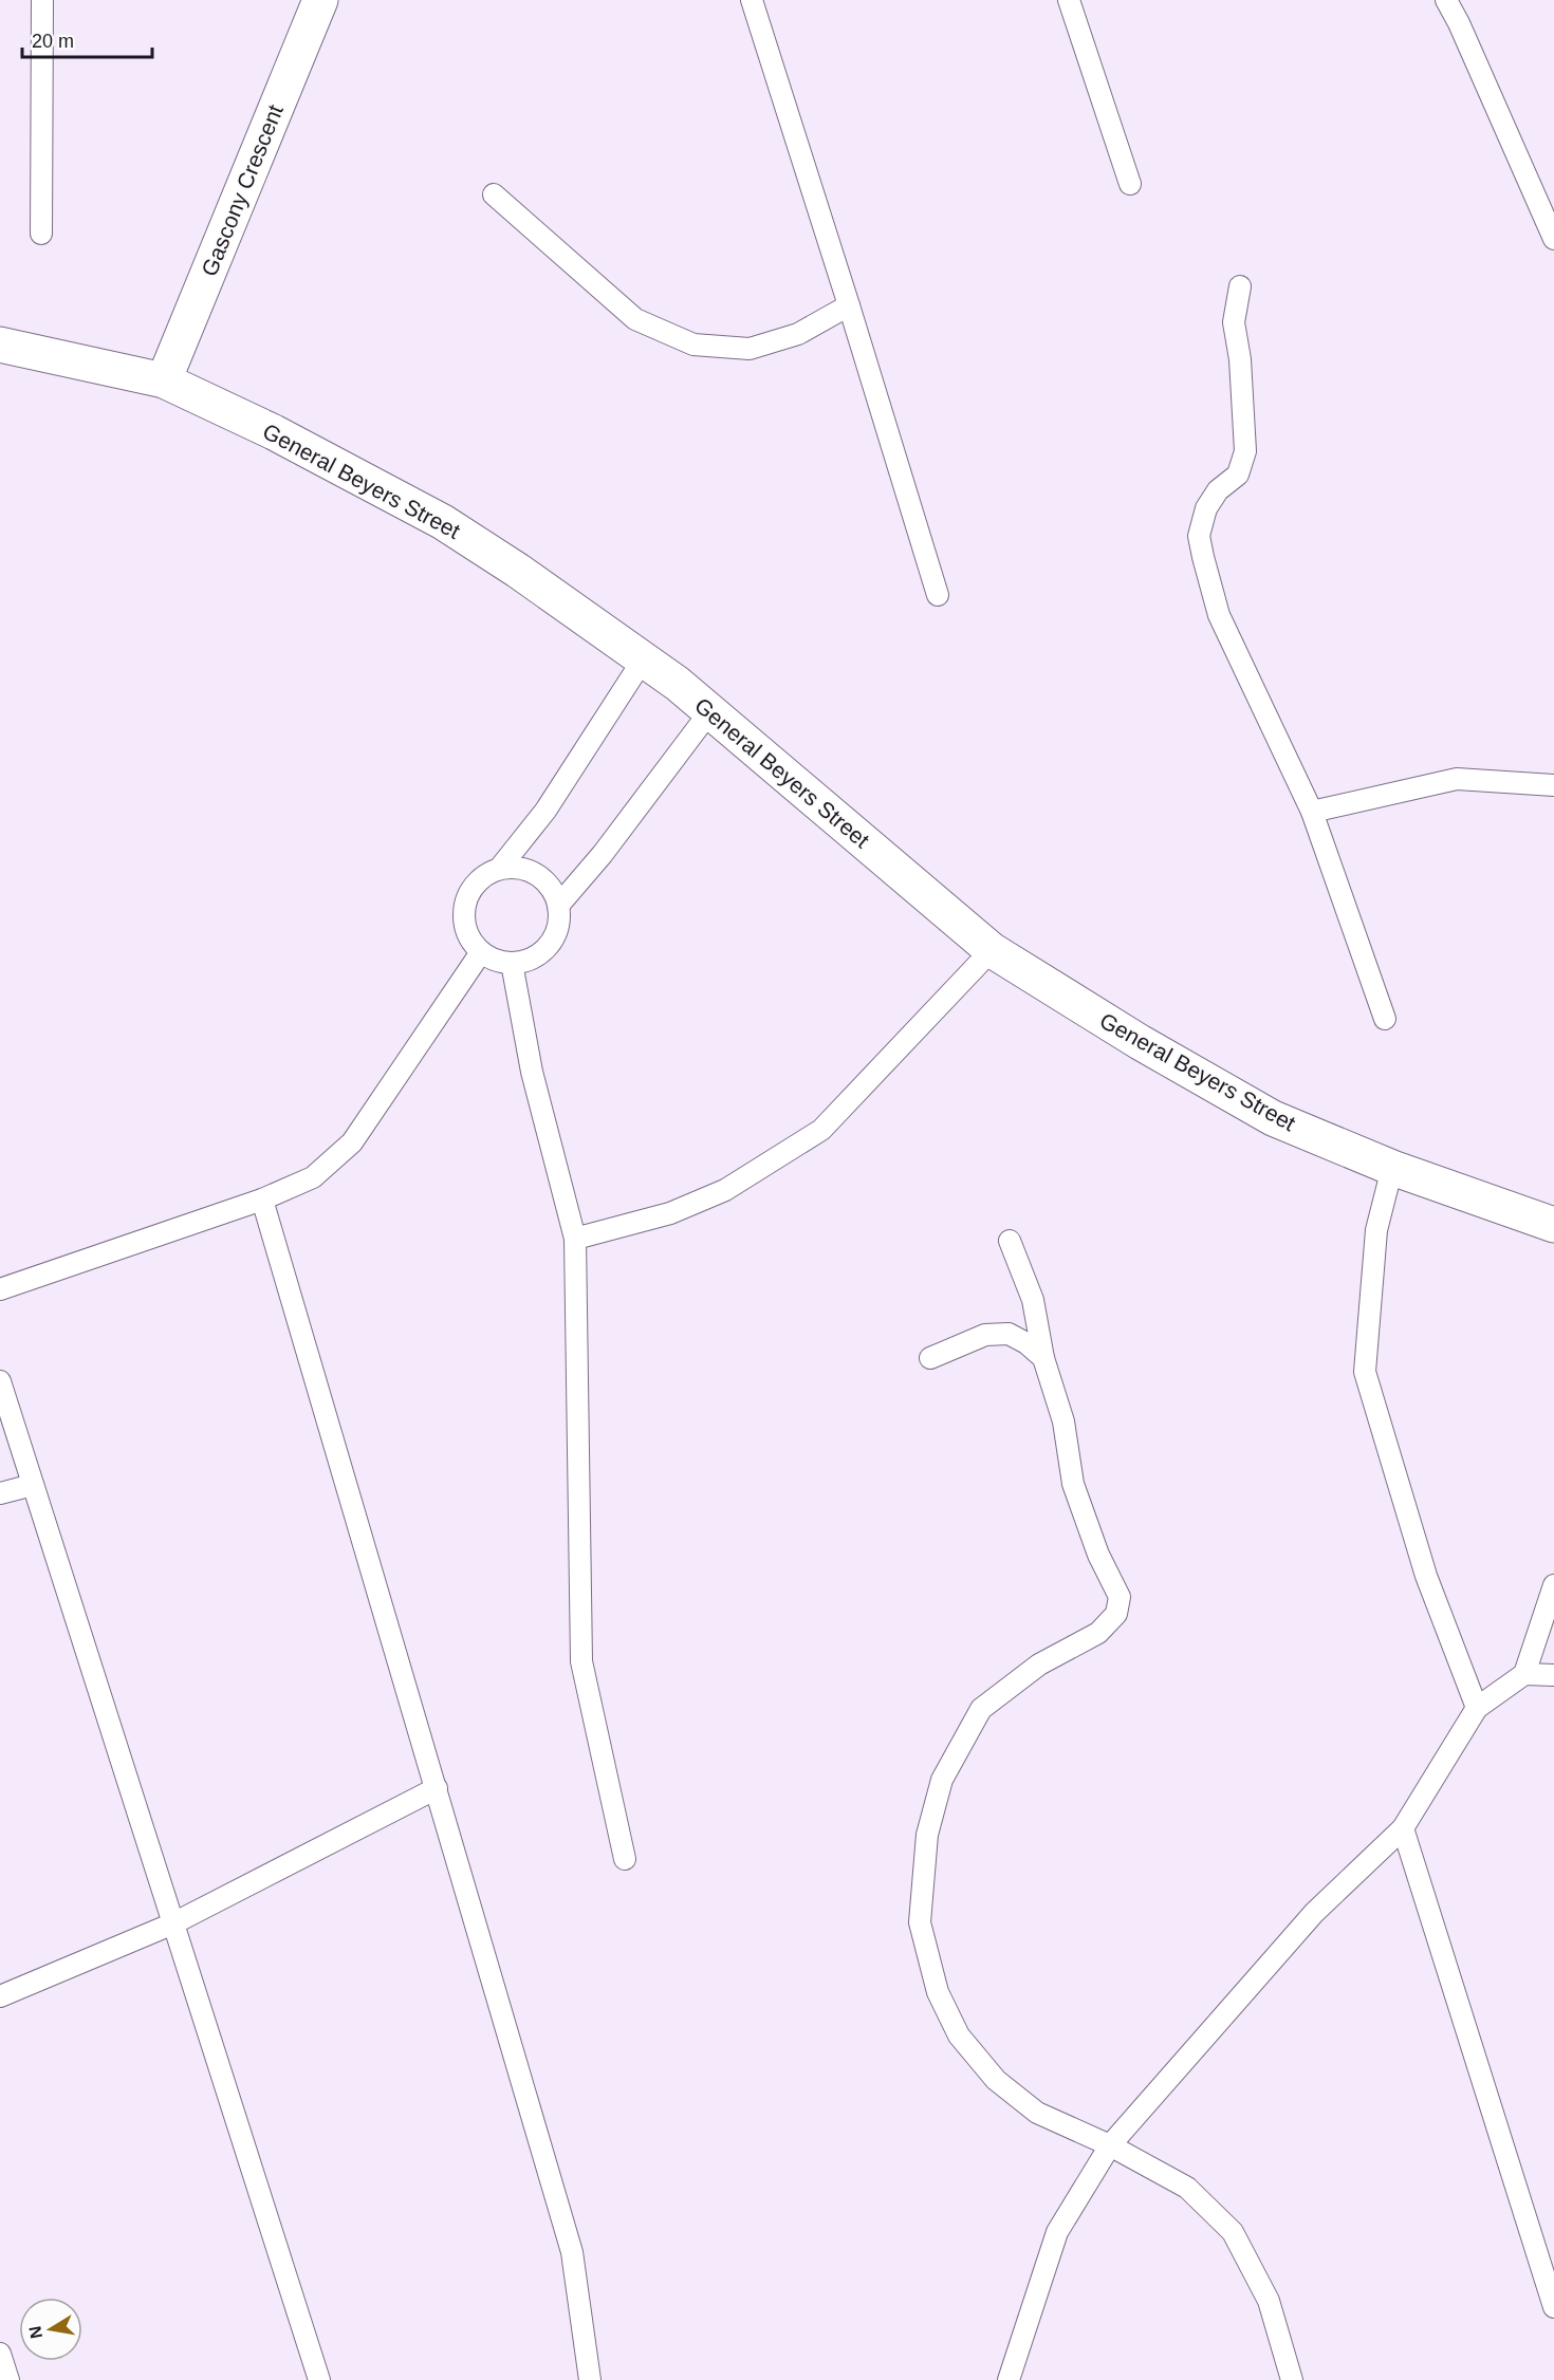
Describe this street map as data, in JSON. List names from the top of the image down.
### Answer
{
  "streets": {
    "street": ["Gascony Crescent", "General Beyers Street"]
  },
  "crossings": [
    ["Gascony Crescent", "General Beyers Street"]
  ],
  "scale_bar": "20 m",
  "north": "left"
}
